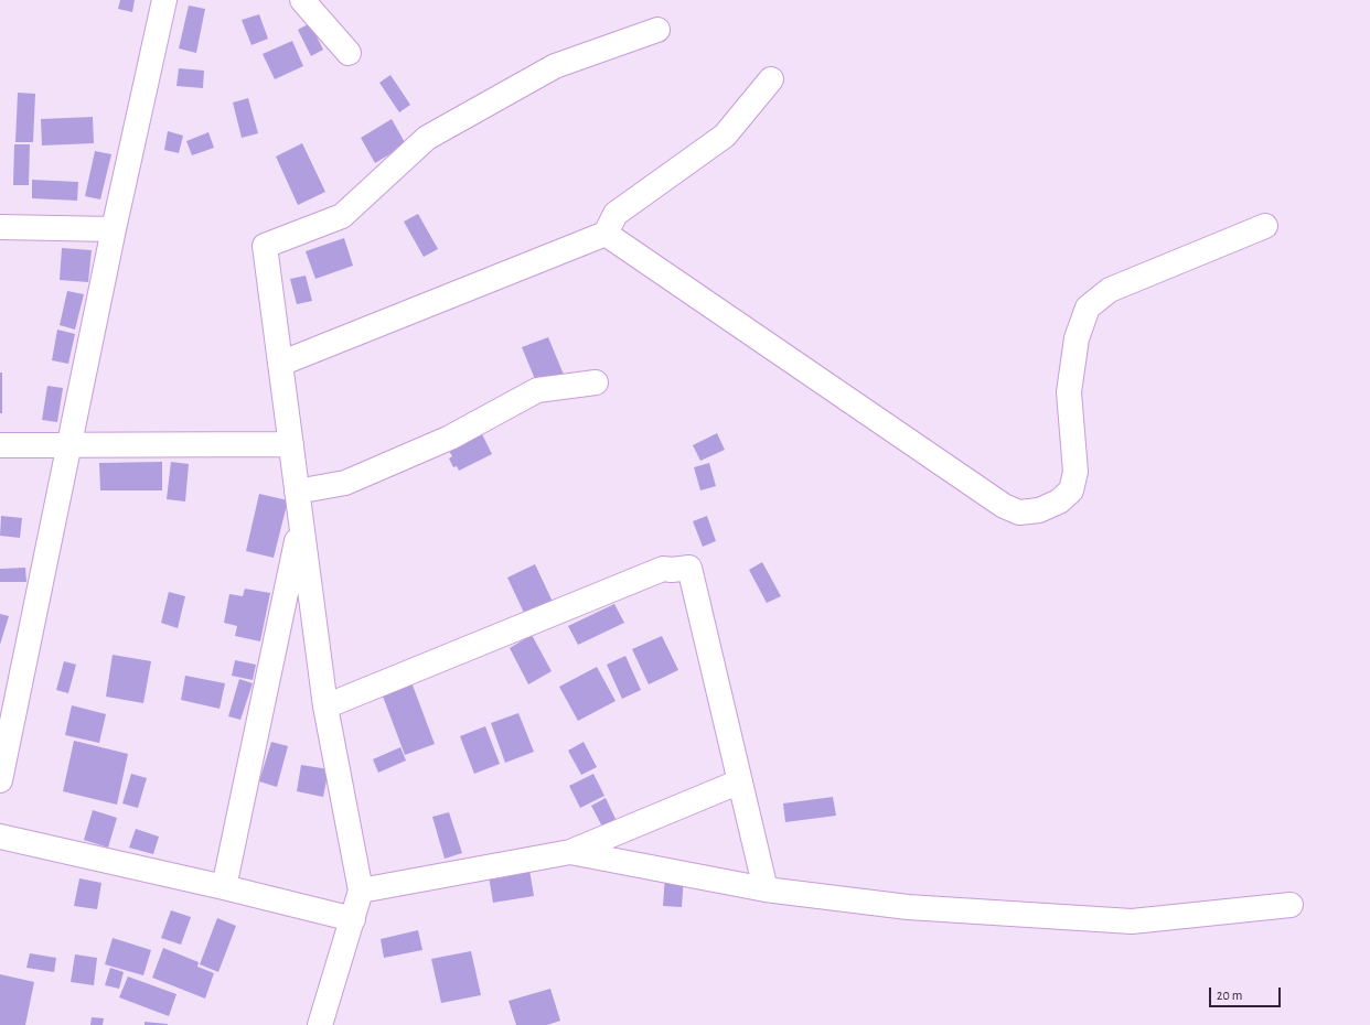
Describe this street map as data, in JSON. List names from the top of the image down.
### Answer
{
  "scale_bar": "20 m"
}
